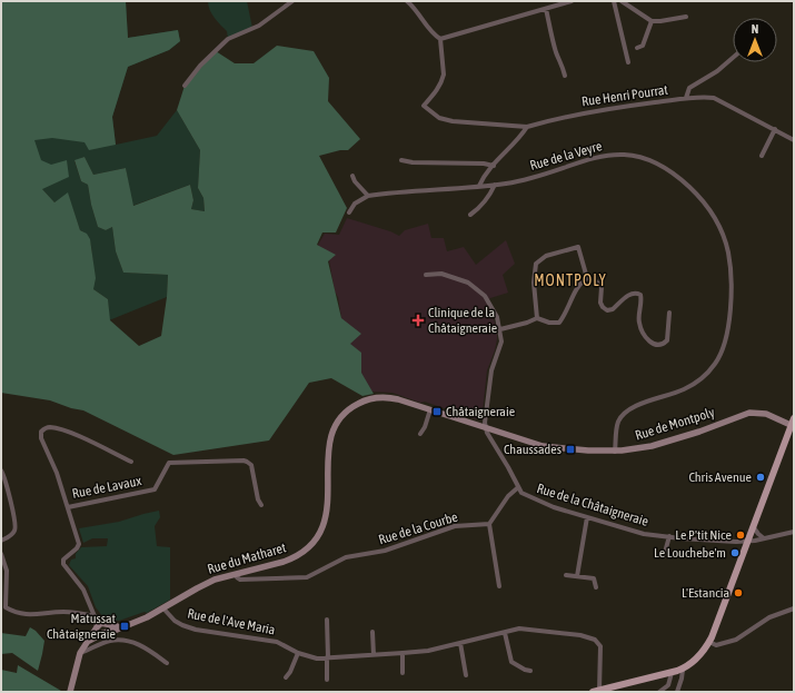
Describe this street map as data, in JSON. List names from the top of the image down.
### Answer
{
  "streets": {
    "street": [
      "Rue Henri Pourrat",
      "Rue de la Veyre",
      "Rue de Montpoly",
      "Rue de Lavaux",
      "Rue de la Châtaigneraie",
      "Rue de la Courbe",
      "Rue du Matharet",
      "Rue de l'Ave Maria"
    ]
  },
  "crossings": [
    ["Rue de la Veyre", "Rue de Montpoly"],
    ["Rue de Montpoly", "Rue de la Châtaigneraie"],
    ["Rue de Montpoly", "Rue du Matharet"],
    ["Rue de la Châtaigneraie", "Rue du Matharet"],
    ["Rue de la Courbe", "Rue du Matharet"],
    ["Rue du Matharet", "Rue de l'Ave Maria"]
  ],
  "districts": ["MONTPOLY"],
  "places": {
    "health": ["Clinique de la Châtaigneraie"],
    "transit": ["Châtaigneraie", "Chaussades", "Matussat Châtaigneraie"],
    "other": [
      "Chris Avenue",
      "Le P'tit Nice",
      "Le Louchebe'm",
      "L'Estancia"
    ]
  },
  "north": "top"
}
